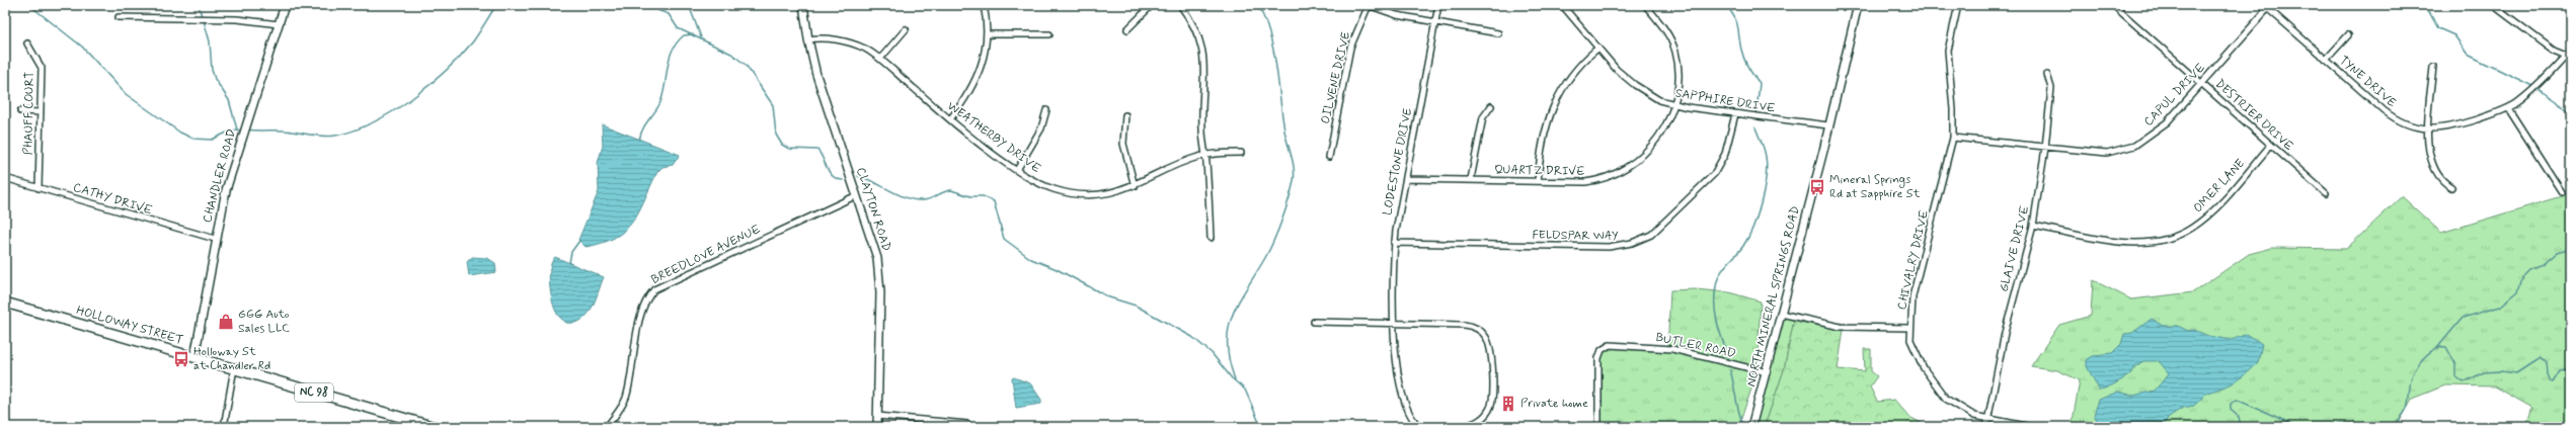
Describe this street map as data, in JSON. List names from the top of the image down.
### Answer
{
  "streets": {
    "highway": ["HOLLOWAY STREET", "NC 98"],
    "street": [
      "OILVENE DRIVE",
      "TYNE DRIVE",
      "CAPUL DRIVE",
      "SAPPHIRE DRIVE",
      "PHAUFF COURT",
      "DESTRIER DRIVE",
      "WEATHERBY DRIVE",
      "LODESTONE DRIVE",
      "QUARTZ DRIVE",
      "CHANDLER ROAD",
      "OMER LANE",
      "CATHY DRIVE",
      "CLAYTON ROAD",
      "FELDSPAR WAY",
      "GLAIVE DRIVE",
      "BREEDLOVE AVENUE",
      "CHIVALRY DRIVE",
      "NORTH MINERAL SPRINGS ROAD",
      "BUTLER ROAD"
    ]
  },
  "crossings": [
    ["TYNE DRIVE", "CAPUL DRIVE"],
    ["CAPUL DRIVE", "DESTRIER DRIVE"],
    ["CAPUL DRIVE", "GLAIVE DRIVE"],
    ["CAPUL DRIVE", "CHIVALRY DRIVE"],
    ["SAPPHIRE DRIVE", "QUARTZ DRIVE"],
    ["SAPPHIRE DRIVE", "FELDSPAR WAY"],
    ["SAPPHIRE DRIVE", "NORTH MINERAL SPRINGS ROAD"],
    ["PHAUFF COURT", "CATHY DRIVE"],
    ["DESTRIER DRIVE", "OMER LANE"],
    ["WEATHERBY DRIVE", "CLAYTON ROAD"],
    ["LODESTONE DRIVE", "QUARTZ DRIVE"],
    ["LODESTONE DRIVE", "FELDSPAR WAY"],
    ["CHANDLER ROAD", "CATHY DRIVE"],
    ["CHANDLER ROAD", "HOLLOWAY STREET"],
    ["OMER LANE", "GLAIVE DRIVE"],
    ["CLAYTON ROAD", "BREEDLOVE AVENUE"],
    ["GLAIVE DRIVE", "CHIVALRY DRIVE"],
    ["NORTH MINERAL SPRINGS ROAD", "BUTLER ROAD"]
  ],
  "places": {
    "bus stop": ["Mineral Springs Rd at Sapphire St", "Holloway St at Chandler Rd"],
    "shop": ["GGG Auto Sales LLC"],
    "building": ["Private home"]
  }
}
